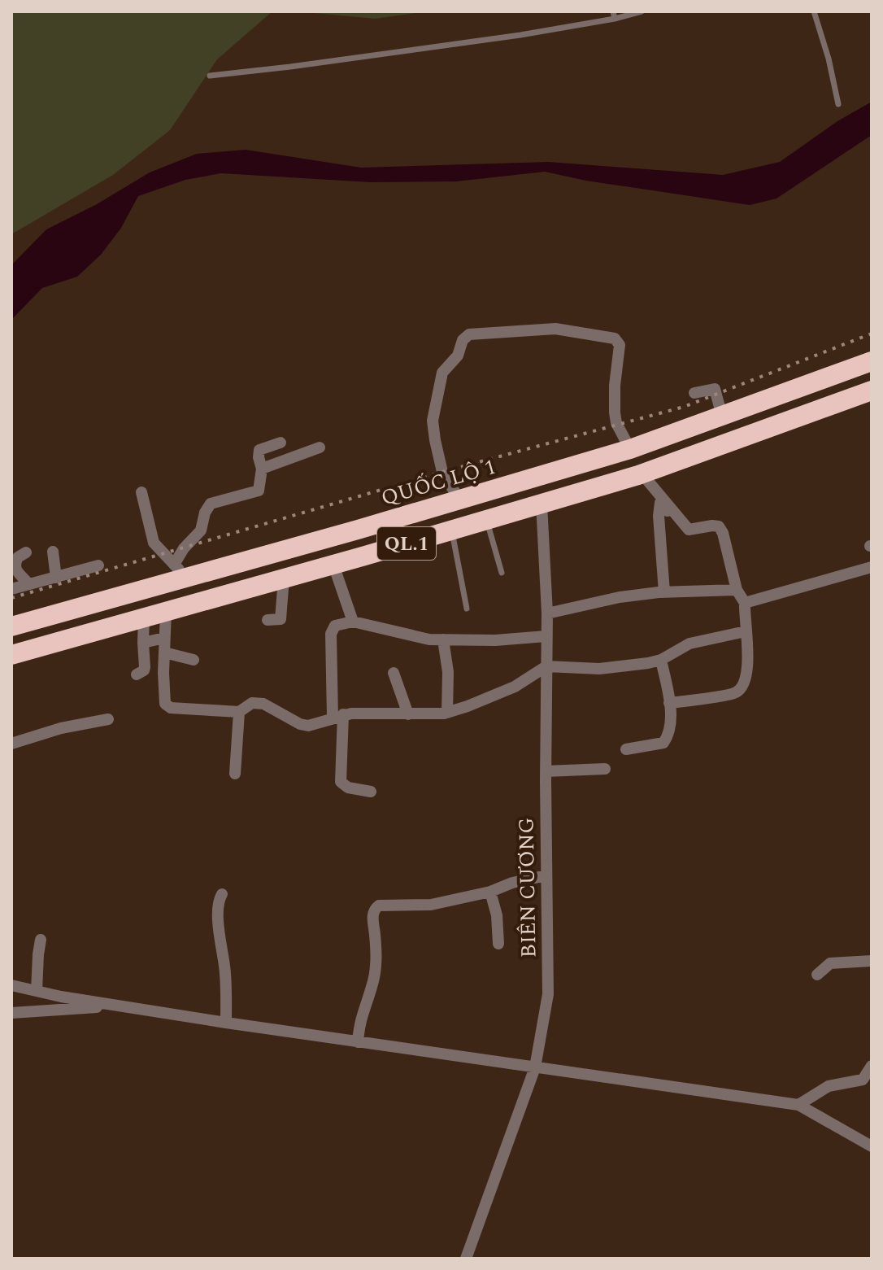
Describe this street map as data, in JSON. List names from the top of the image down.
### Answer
{
  "streets": {
    "highway": ["QUỐC LỘ 1", "QL.1"],
    "street": ["BIÊN CƯƠNG"]
  },
  "crossings": [
    ["QL.1", "BIÊN CƯƠNG"]
  ]
}
